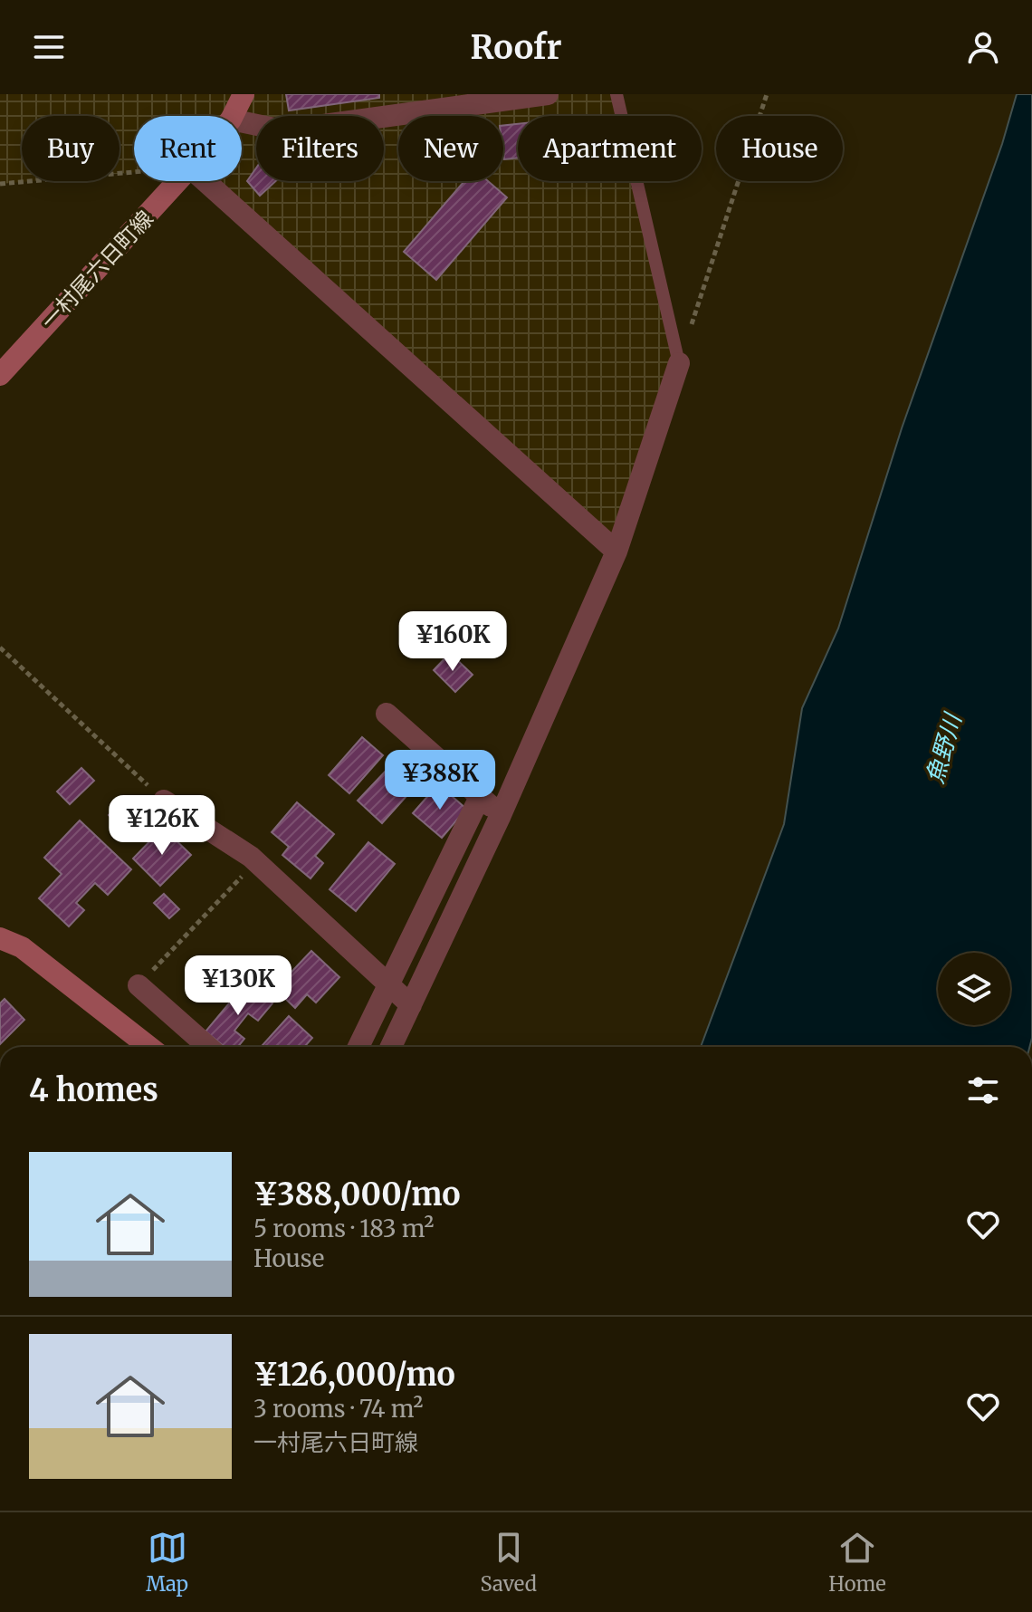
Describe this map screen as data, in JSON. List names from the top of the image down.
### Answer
{
  "streets": {
    "main road": ["一村尾六日町線"]
  },
  "water": ["魚野川"],
  "page": {
    "header": "Roofr",
    "chip": [
      "Buy",
      "Rent",
      "Filters",
      "New",
      "Apartment",
      "House"
    ],
    "price": [
      "¥160K",
      "¥388K",
      "¥126K",
      "¥130K"
    ],
    "heading": "4 homes",
    "list": [
      {
        "name": "¥388,000/mo",
        "note": "5 rooms · 183 m² · House"
      },
      {
        "name": "¥126,000/mo",
        "note": "3 rooms · 74 m² · 一村尾六日町線"
      }
    ],
    "tabs": ["Map", "Saved", "Home"]
  }
}
